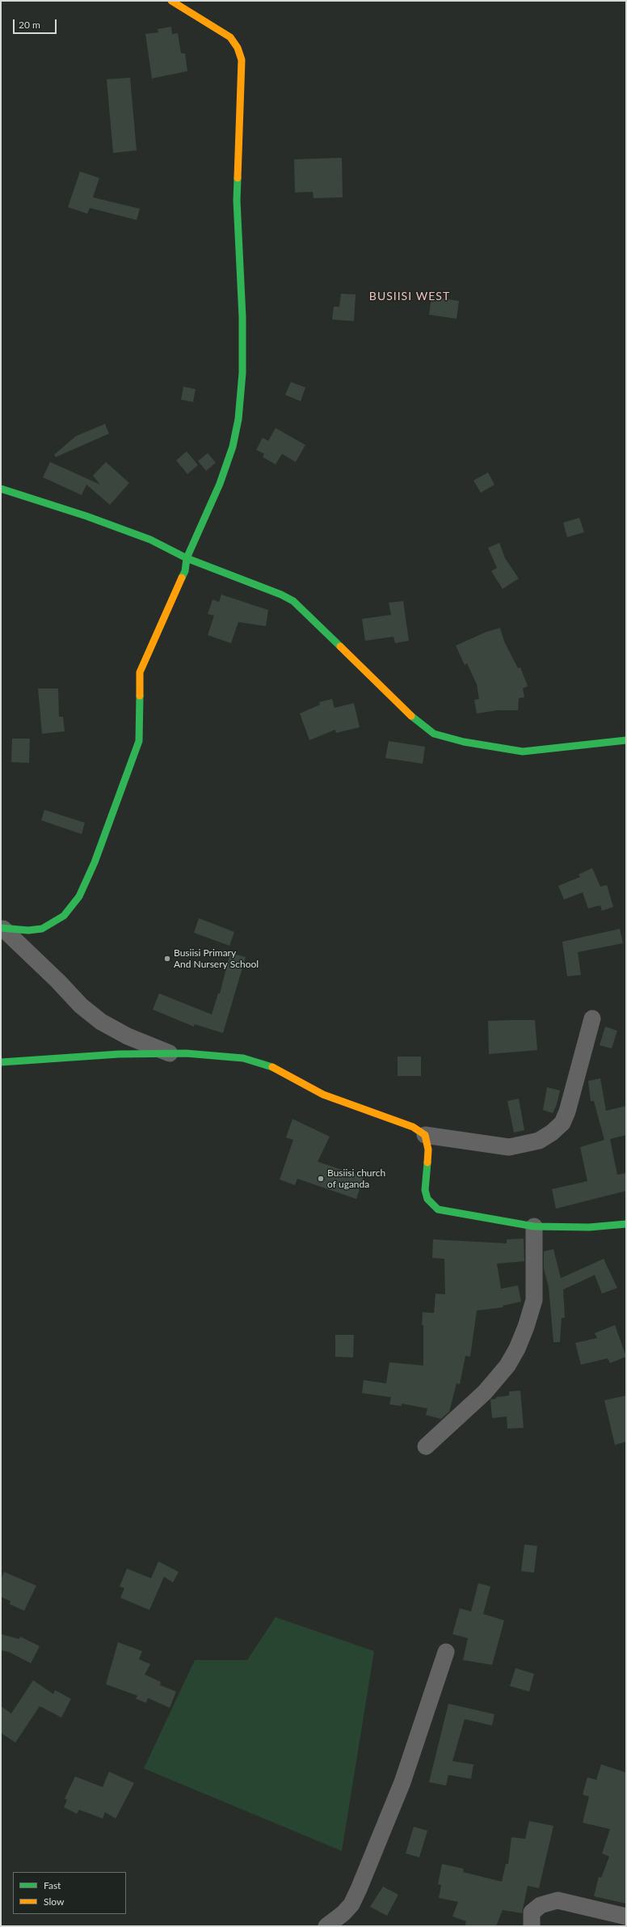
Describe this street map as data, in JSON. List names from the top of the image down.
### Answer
{
  "districts": ["BUSIISI WEST"],
  "places": ["Busiisi Primary And Nursery School", "Busiisi church of uganda"],
  "legend": ["Fast", "Slow"],
  "scale_bar": "20 m"
}
